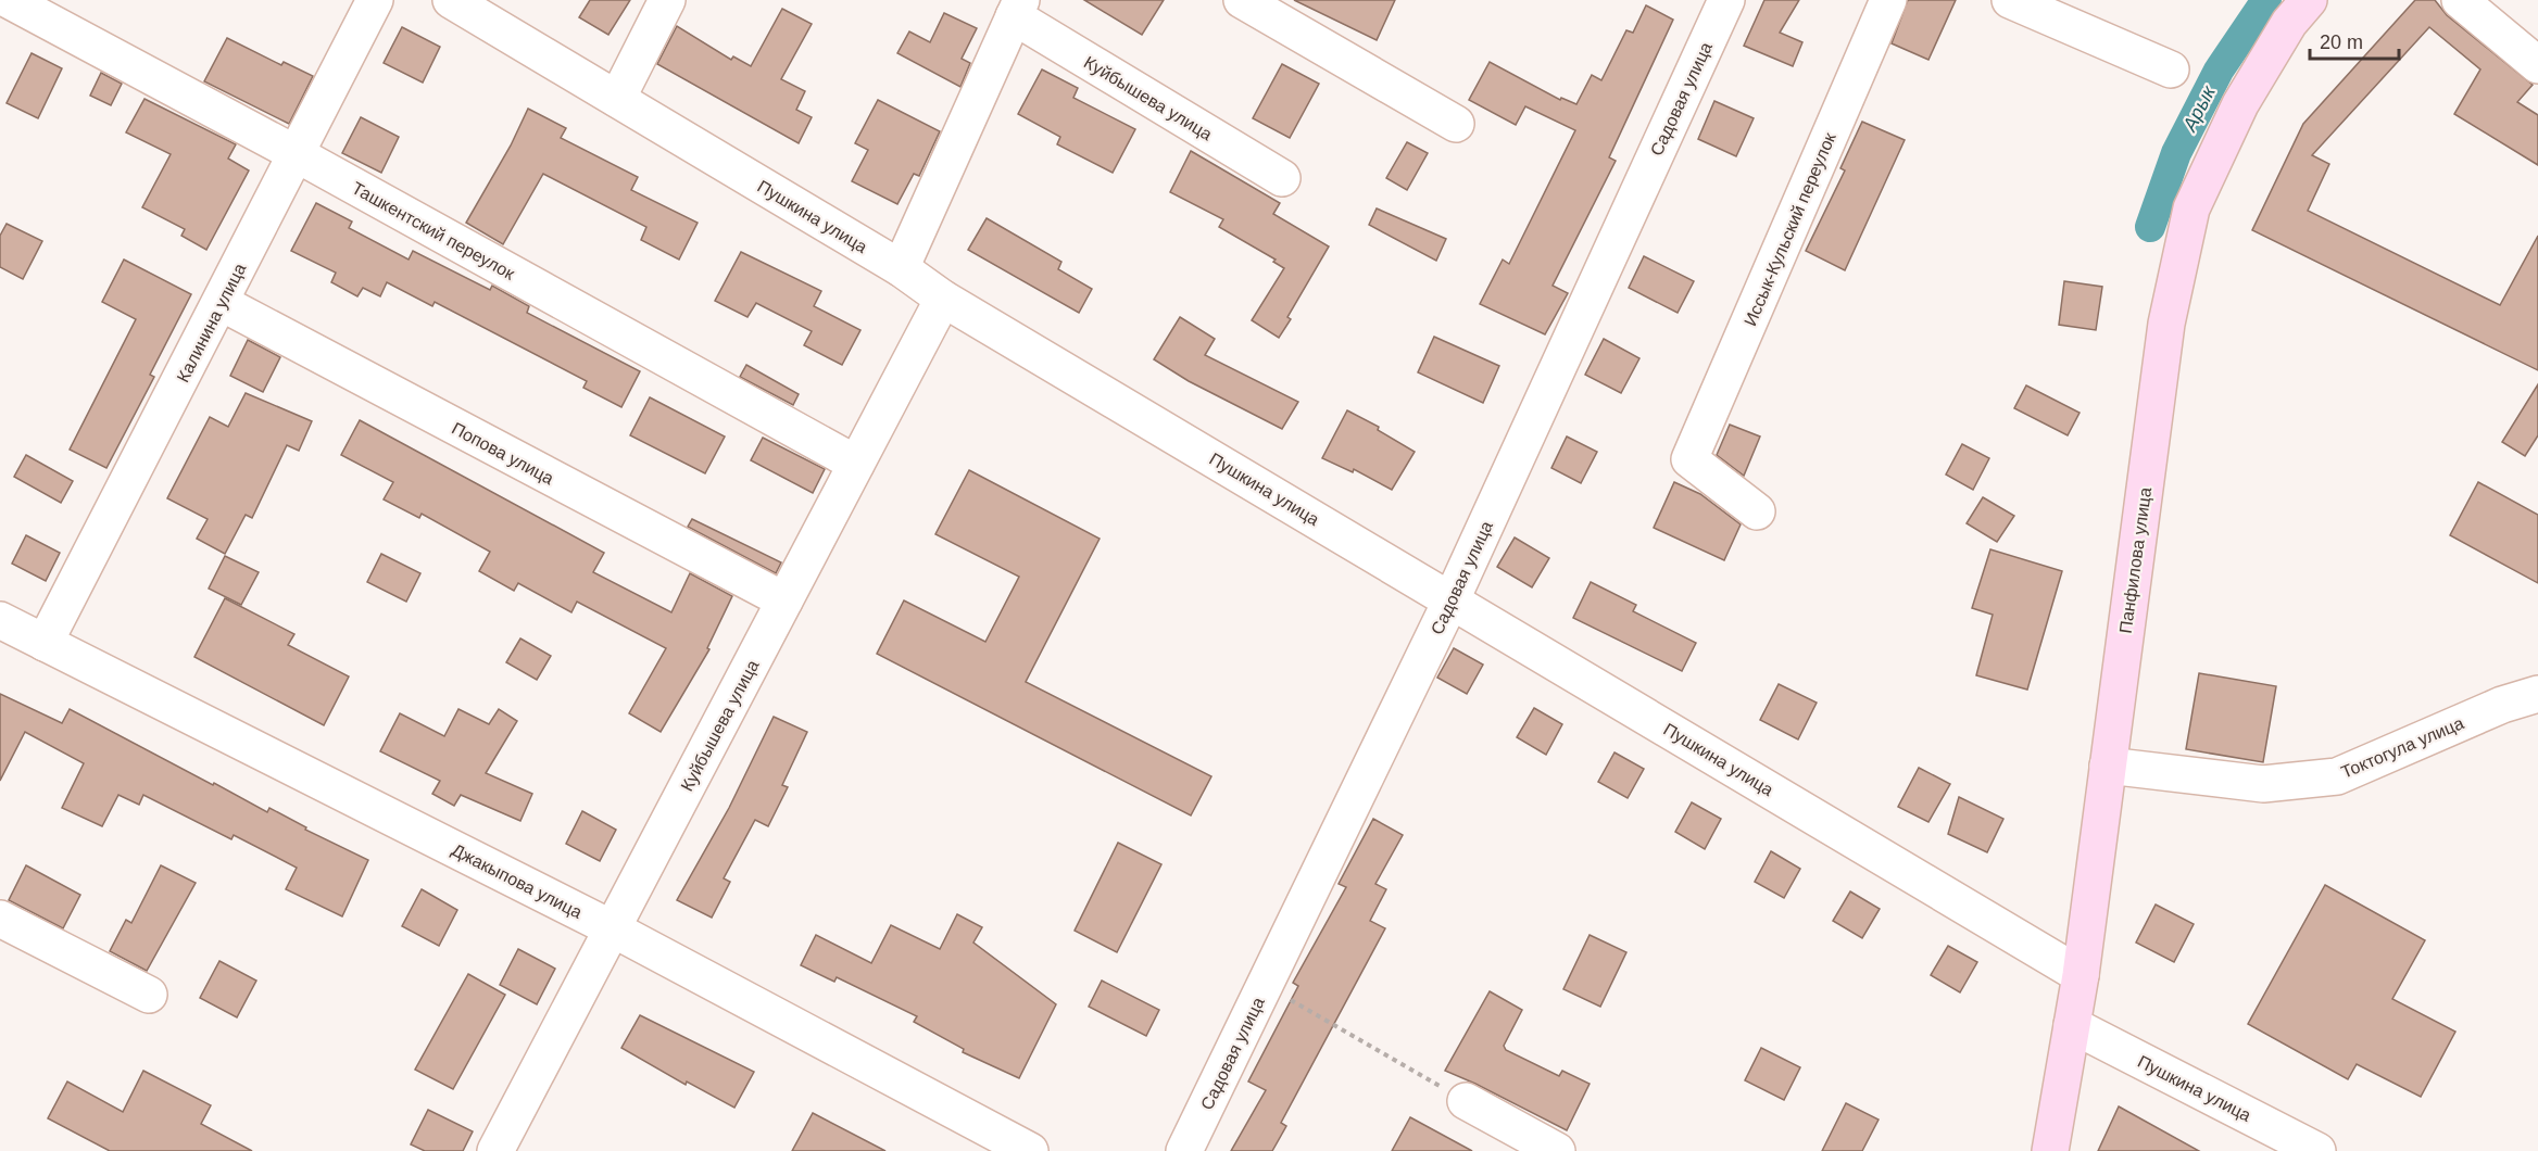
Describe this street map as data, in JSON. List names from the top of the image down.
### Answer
{
  "streets": {
    "street": [
      "Куйбышева улица",
      "Садовая улица",
      "Пушкина улица",
      "Иссык-Кульский переулок",
      "Ташкентский переулок",
      "Калинина улица",
      "Попова улица",
      "Панфилова улица",
      "Токтогула улица",
      "Джакыпова улица"
    ]
  },
  "crossings": [
    ["Куйбышева улица", "Пушкина улица"],
    ["Куйбышева улица", "Ташкентский переулок"],
    ["Куйбышева улица", "Попова улица"],
    ["Куйбышева улица", "Джакыпова улица"],
    ["Садовая улица", "Пушкина улица"],
    ["Пушкина улица", "Панфилова улица"],
    ["Ташкентский переулок", "Калинина улица"],
    ["Калинина улица", "Попова улица"],
    ["Калинина улица", "Джакыпова улица"],
    ["Панфилова улица", "Токтогула улица"]
  ],
  "water": ["Арык"],
  "scale_bar": "20 m"
}
